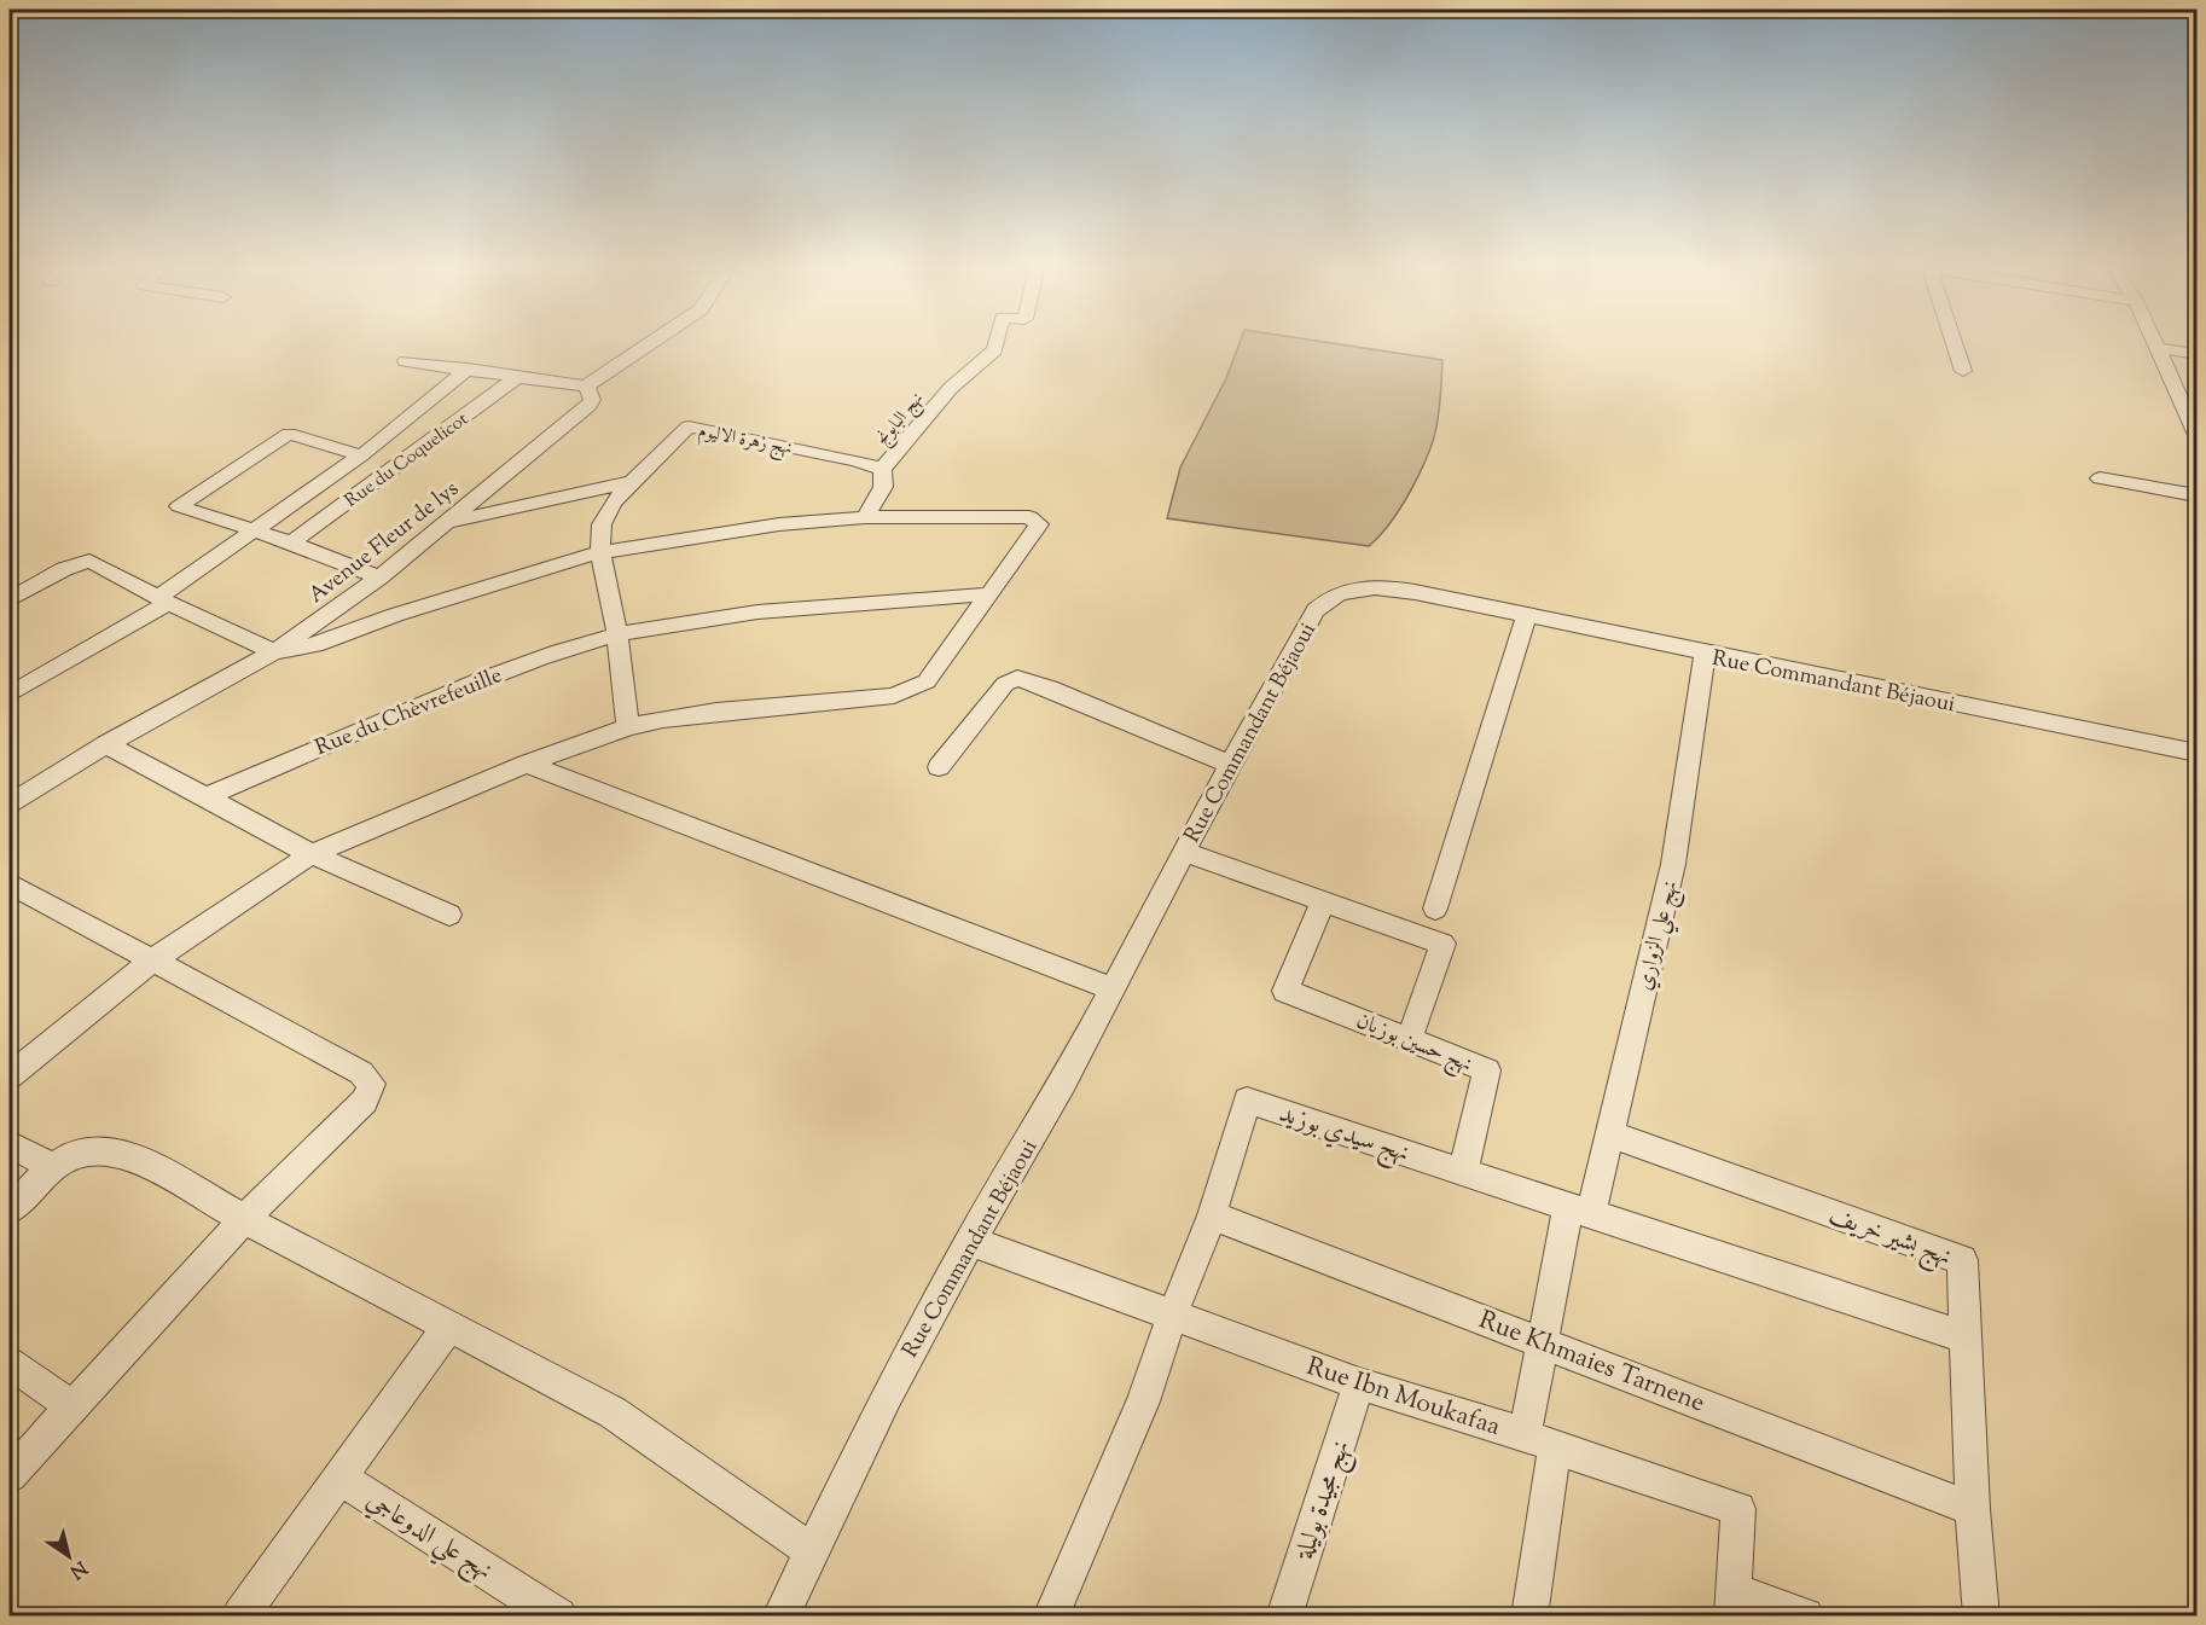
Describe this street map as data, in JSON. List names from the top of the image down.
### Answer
{
  "streets": {
    "street": [
      "نهج البابونج",
      "نهج زهرة الاليوم",
      "Rue du Coquelicot",
      "Avenue Fleur de lys",
      "Rue Commandant Béjaoui",
      "Rue du Chèvrefeuille",
      "نهج علي الزواري",
      "نهج حسين بوزيان",
      "نهج سيدي بوزيد",
      "نهج بشير خريف",
      "Rue Khmaies Tarnene",
      "Rue Ibn Moukafaa",
      "نهج مجيدة بوليلة",
      "نهج علي الدوعاجي"
    ]
  },
  "crossings": [
    ["نهج البابونج", "نهج زهرة الاليوم"],
    ["Rue Commandant Béjaoui", "نهج علي الزواري"],
    ["Rue Commandant Béjaoui", "Rue Ibn Moukafaa"],
    ["نهج علي الزواري", "نهج سيدي بوزيد"],
    ["نهج علي الزواري", "نهج بشير خريف"],
    ["نهج علي الزواري", "Rue Khmaies Tarnene"],
    ["نهج علي الزواري", "Rue Ibn Moukafaa"],
    ["نهج حسين بوزيان", "نهج سيدي بوزيد"],
    ["نهج سيدي بوزيد", "نهج بشير خريف"],
    ["نهج سيدي بوزيد", "Rue Khmaies Tarnene"],
    ["نهج سيدي بوزيد", "Rue Ibn Moukafaa"],
    ["نهج بشير خريف", "Rue Khmaies Tarnene"],
    ["Rue Ibn Moukafaa", "نهج مجيدة بوليلة"]
  ],
  "north": "bottom right"
}
